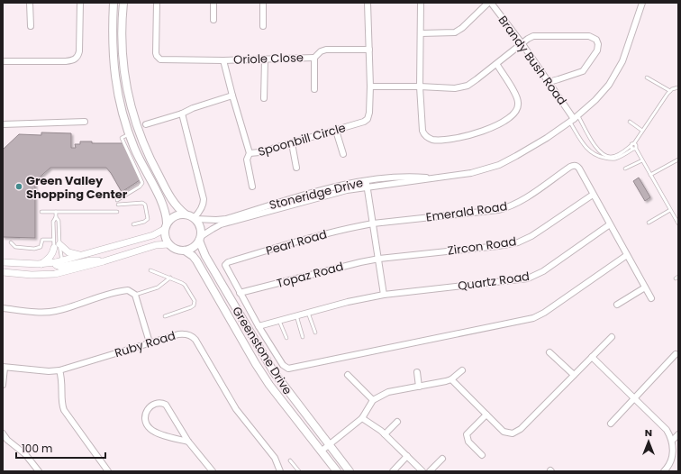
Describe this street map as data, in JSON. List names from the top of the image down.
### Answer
{
  "streets": {
    "main road": ["Greenstone Drive"],
    "street": [
      "Oriole Close",
      "Brandy Bush Road",
      "Spoonbill Circle",
      "Stoneridge Drive",
      "Emerald Road",
      "Pearl Road",
      "Zircon Road",
      "Topaz Road",
      "Quartz Road",
      "Ruby Road"
    ]
  },
  "crossings": [
    ["Oriole Close", "Spoonbill Circle"],
    ["Brandy Bush Road", "Stoneridge Drive"],
    ["Stoneridge Drive", "Greenstone Drive"],
    ["Emerald Road", "Pearl Road"],
    ["Emerald Road", "Zircon Road"],
    ["Pearl Road", "Topaz Road"],
    ["Zircon Road", "Topaz Road"]
  ],
  "places": ["Green Valley Shopping Center"],
  "scale_bar": "100 m",
  "north": "top"
}
